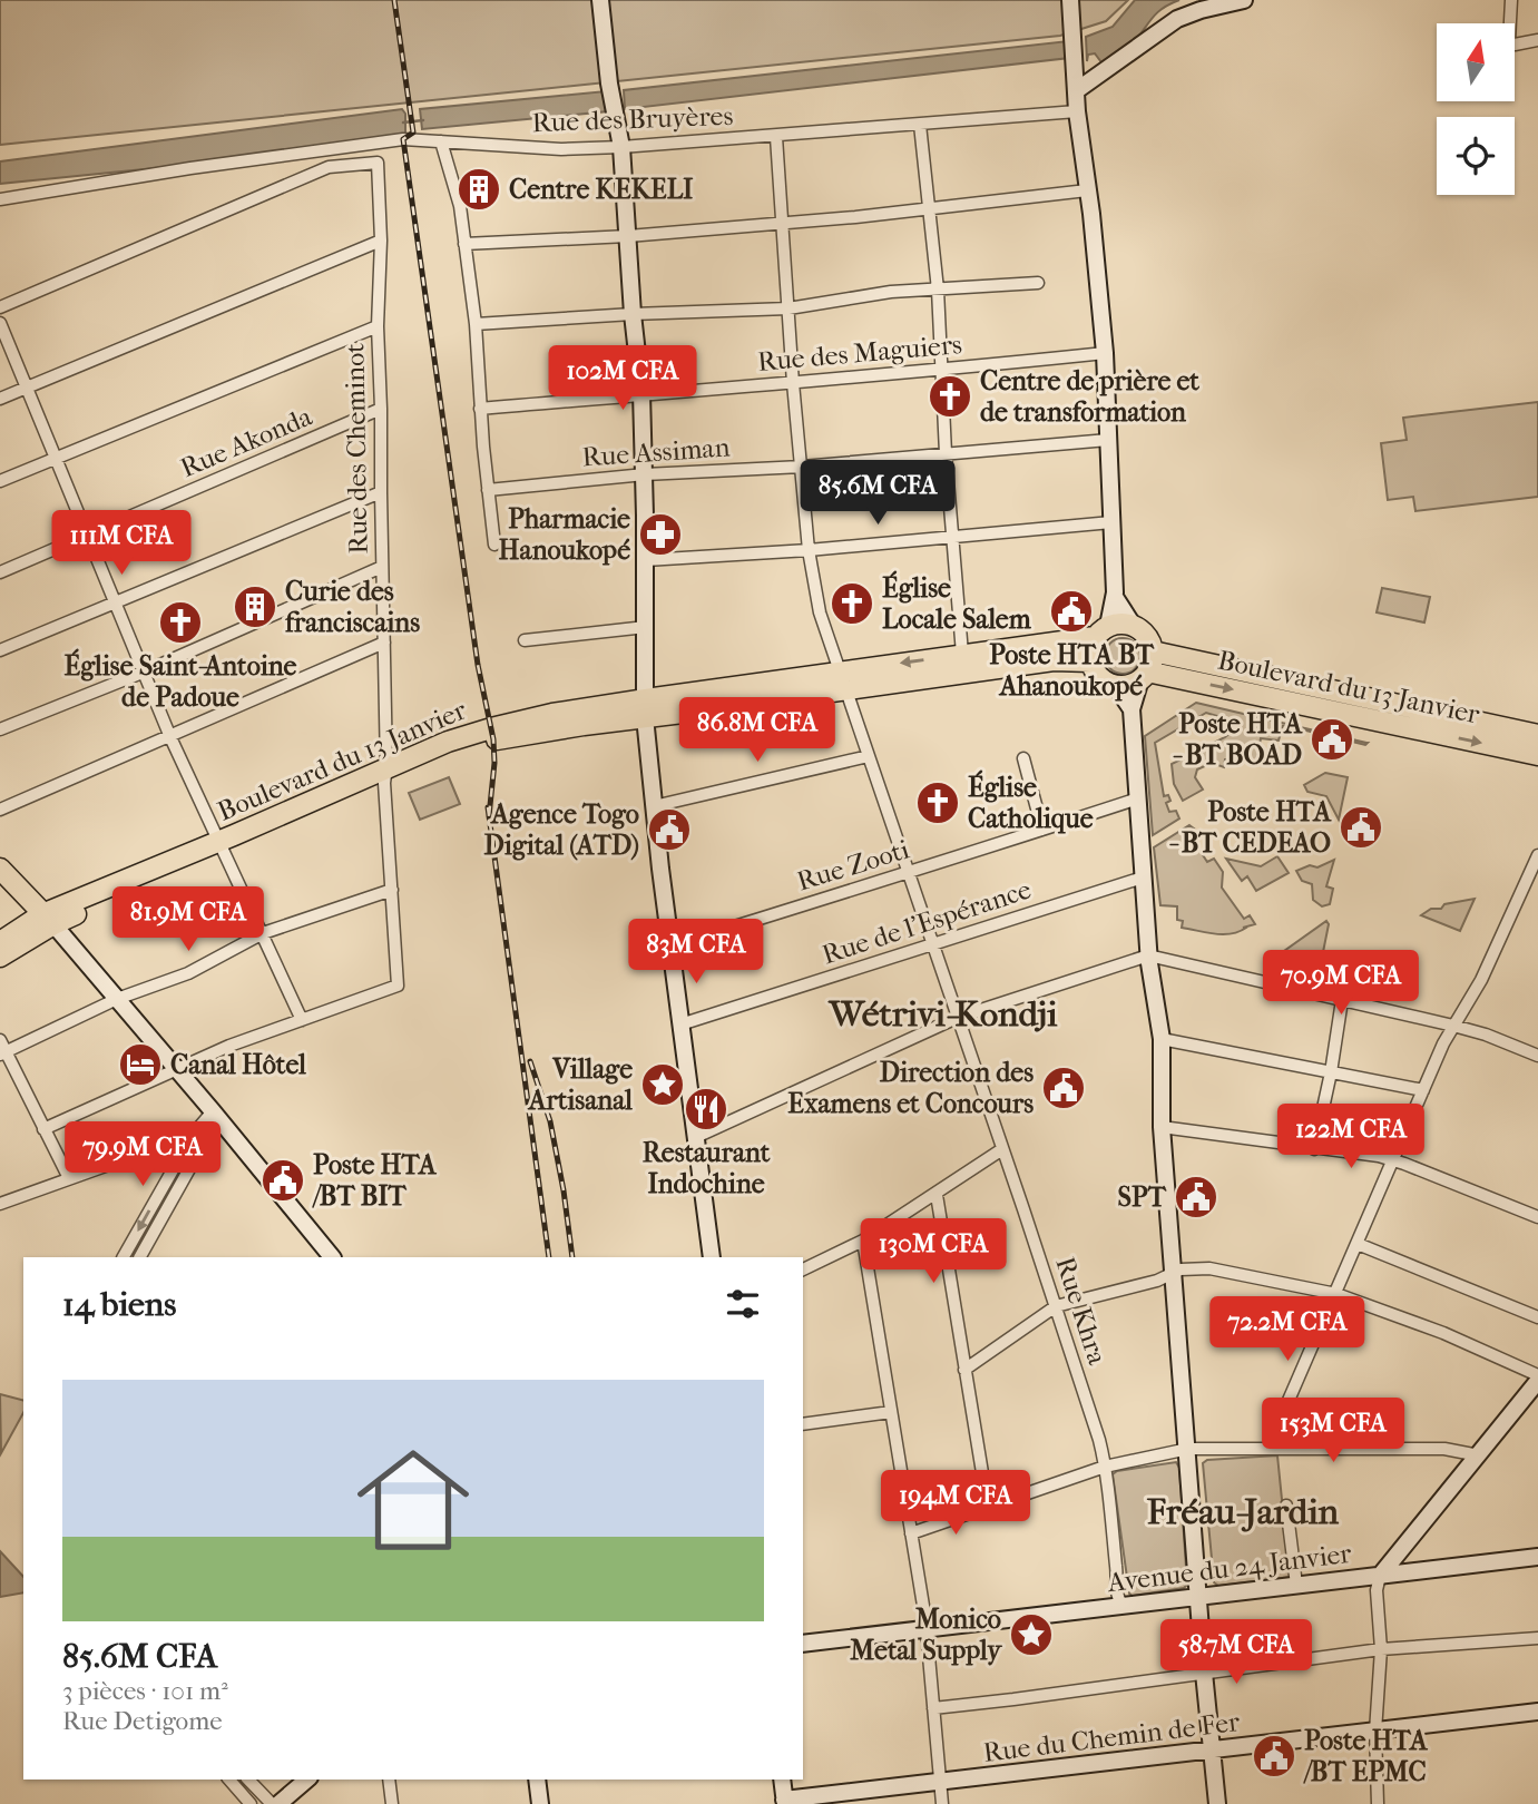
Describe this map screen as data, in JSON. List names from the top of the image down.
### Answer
{
  "streets": {
    "highway": ["Boulevard du 13 Janvier"],
    "street": [
      "Rue des Bruyères",
      "Rue des Maguiers",
      "Rue Akonda",
      "Rue des Cheminot",
      "Rue Assiman",
      "Rue Zooti",
      "Rue de l'Espérance",
      "Rue Khra",
      "Avenue du 24 Janvier",
      "Rue du Chemin de Fer"
    ]
  },
  "crossings": [
    ["Rue des Bruyères", "Rue Khra"],
    ["Rue des Maguiers", "Rue Khra"],
    ["Rue Akonda", "Rue des Cheminot"],
    ["Rue des Cheminot", "Boulevard du 13 Janvier"],
    ["Rue Assiman", "Rue Khra"],
    ["Boulevard du 13 Janvier", "Rue Khra"],
    ["Rue Zooti", "Rue Khra"],
    ["Rue de l'Espérance", "Rue Khra"],
    ["Rue Khra", "Avenue du 24 Janvier"]
  ],
  "districts": ["Wétrivi-Kondji", "Fréau-Jardin"],
  "places": {
    "building": ["Centre KEKELI", "Curie des franciscains"],
    "church": [
      "Centre de prière et de transformation",
      "Église Locale Salem",
      "Église Saint-Antoine de Padoue",
      "Église Catholique"
    ],
    "pharmacy": ["Pharmacie Hanoukopé"],
    "public building": [
      "Poste HTA BT Ahanoukopé",
      "Poste HTA - BT BOAD",
      "Poste HTA - BT CEDEAO",
      "Agence Togo Digital (ATD)",
      "Direction des Examens et Concours",
      "Poste HTA /BT BIT",
      "SPT",
      "Poste HTA /BT EPMC"
    ],
    "hotel": ["Canal Hôtel"],
    "place": ["Village Artisanal", "Monico Metal Supply"],
    "restaurant": ["Restaurant Indochine"]
  },
  "north": "top",
  "page": {
    "price": [
      "102M CFA",
      "85.6M CFA",
      "111M CFA",
      "86.8M CFA",
      "81.9M CFA",
      "83M CFA",
      "70.9M CFA",
      "122M CFA",
      "79.9M CFA",
      "130M CFA",
      "72.2M CFA",
      "153M CFA",
      "194M CFA",
      "58.7M CFA"
    ],
    "heading": "14 biens",
    "list": [
      {
        "name": "85.6M CFA",
        "note": "3 pièces · 101 m² · Rue Detigome"
      }
    ]
  }
}
